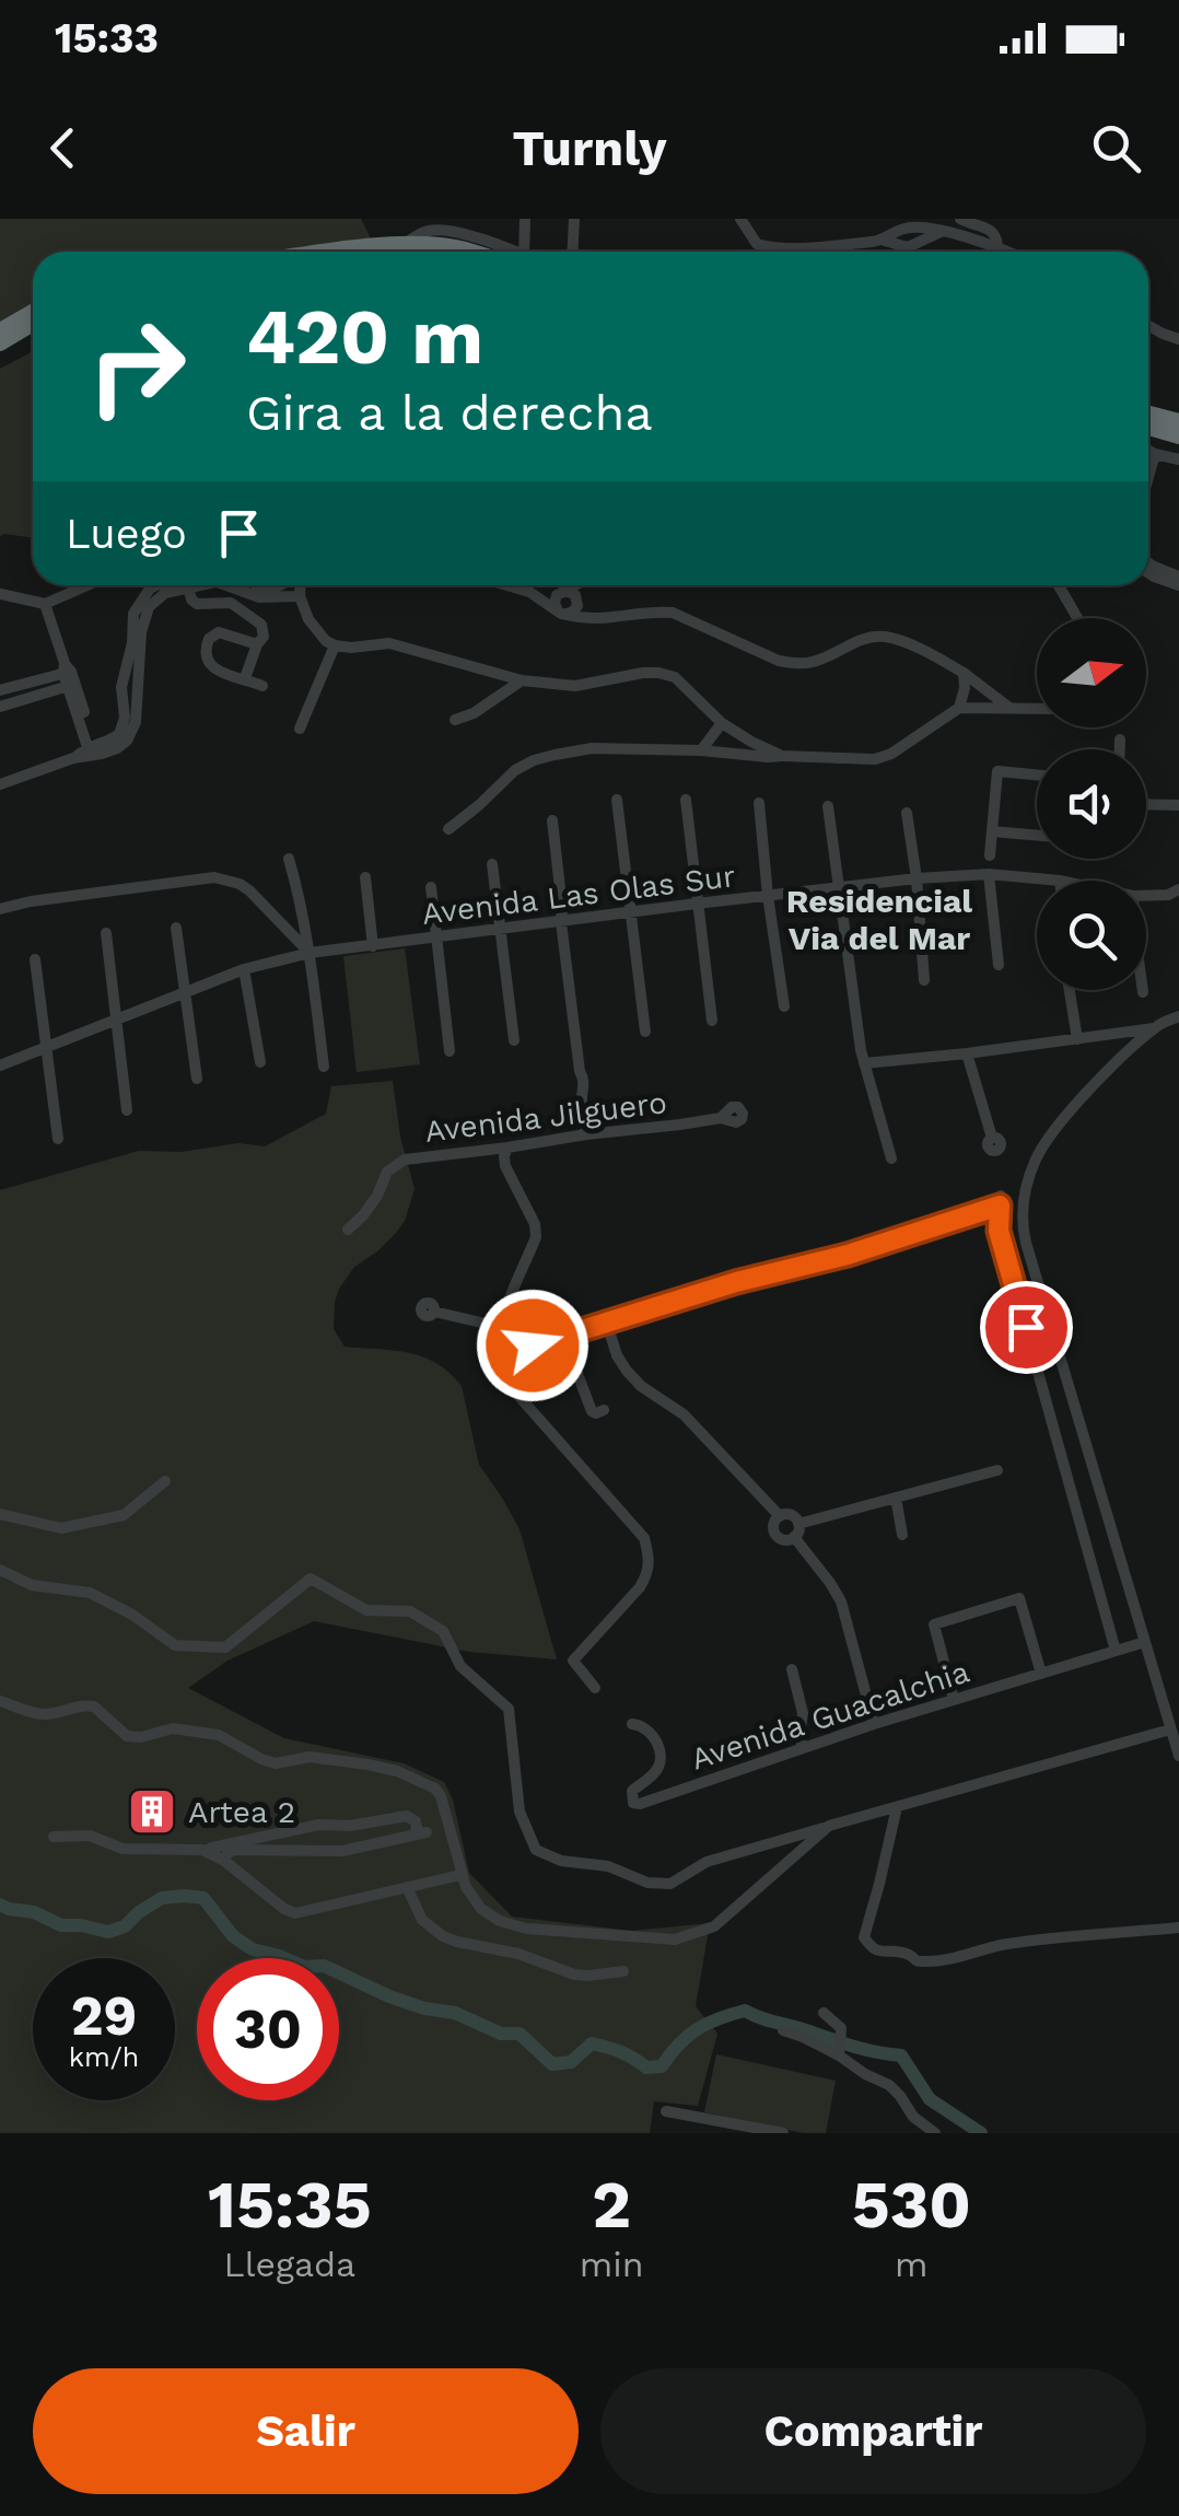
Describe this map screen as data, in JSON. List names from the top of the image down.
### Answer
{
  "streets": {
    "street": ["Avenida Las Olas Sur", "Avenida Jilguero", "Avenida Guacalchia"]
  },
  "districts": ["Residencial Via del Mar"],
  "places": {
    "building": ["Artea 2"]
  },
  "north": "right",
  "page": {
    "status": "15:33",
    "header": "Turnly",
    "turn": ["420 m", "Gira a la derecha"],
    "then": "Luego",
    "speed": "29 km/h",
    "limit": "30",
    "eta": [
      "15:35",
      "Llegada",
      "2",
      "min",
      "530",
      "m"
    ],
    "buttons": ["Salir", "Compartir"]
  }
}
